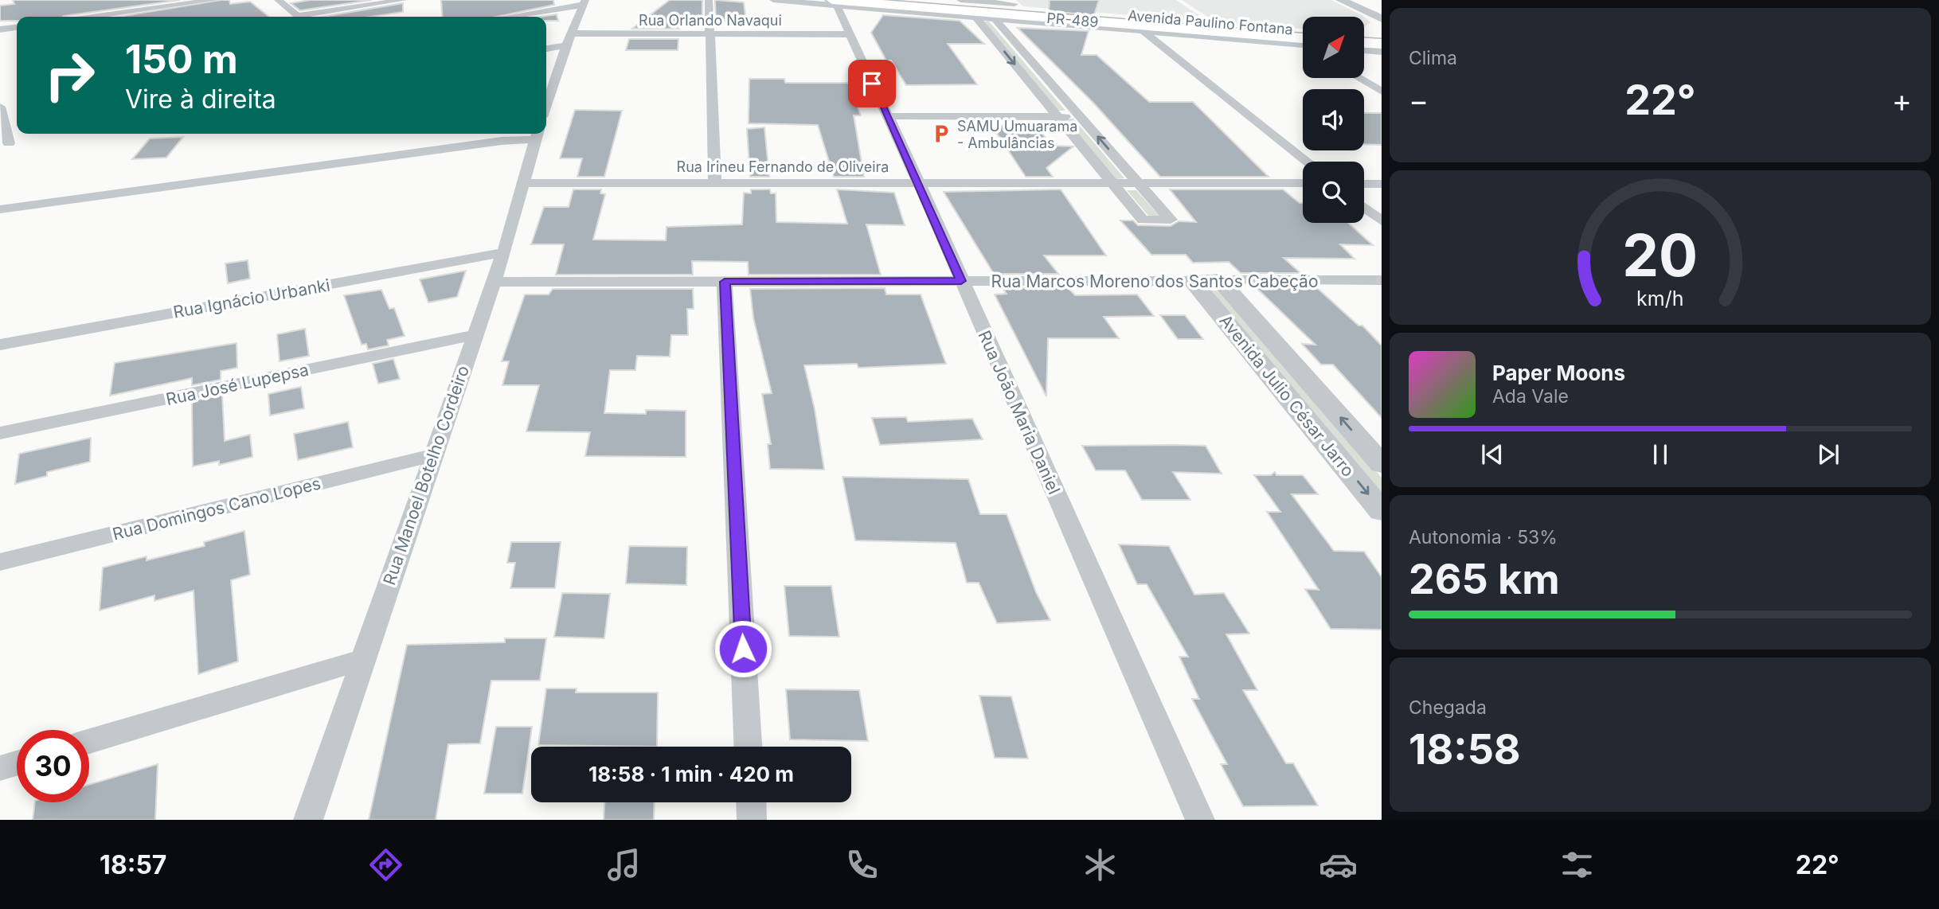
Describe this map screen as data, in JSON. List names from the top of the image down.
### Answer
{
  "streets": {
    "main road": ["PR-489"],
    "street": [
      "Rua Orlando Navaqui",
      "Avenida Paulino Fontana",
      "Rua Irineu Fernando de Oliveira",
      "Rua Marcos Moreno dos Santos Cabeção",
      "Rua Ignácio Urbanki",
      "Rua José Lupepsa",
      "Avenida Julio César Jarro",
      "Rua João Maria Daniel",
      "Rua Manoel Botelho Cordeiro",
      "Rua Domingos Cano Lopes"
    ]
  },
  "crossings": [
    ["Rua Orlando Navaqui", "Rua João Maria Daniel"],
    ["PR-489", "Avenida Paulino Fontana"],
    ["PR-489", "Rua João Maria Daniel"],
    ["Avenida Paulino Fontana", "Rua João Maria Daniel"],
    ["Rua Irineu Fernando de Oliveira", "Rua João Maria Daniel"],
    ["Rua Irineu Fernando de Oliveira", "Rua Manoel Botelho Cordeiro"],
    ["Rua Marcos Moreno dos Santos Cabeção", "Avenida Julio César Jarro"],
    ["Rua Marcos Moreno dos Santos Cabeção", "Rua João Maria Daniel"],
    ["Rua Marcos Moreno dos Santos Cabeção", "Rua Manoel Botelho Cordeiro"],
    ["Rua Ignácio Urbanki", "Rua Manoel Botelho Cordeiro"],
    ["Rua José Lupepsa", "Rua Manoel Botelho Cordeiro"],
    ["Rua Manoel Botelho Cordeiro", "Rua Domingos Cano Lopes"]
  ],
  "places": {
    "parking": ["SAMU Umuarama - Ambulâncias"]
  },
  "north": "top right",
  "page": {
    "tile": [
      "Clima",
      ["Autonomia · 53%", "265 km"],
      ["Chegada", "18:58"]
    ],
    "turn": ["150 m", "Vire à direita"],
    "heat": ["−", "22°", "+"],
    "song": ["Paper Moons", "Ada Vale"],
    "limit": "30",
    "trip": "18:58 · 1 min · 420 m",
    "tabs": ["18:57", "22°"],
    "gauge": ["20", "km/h"]
  }
}
